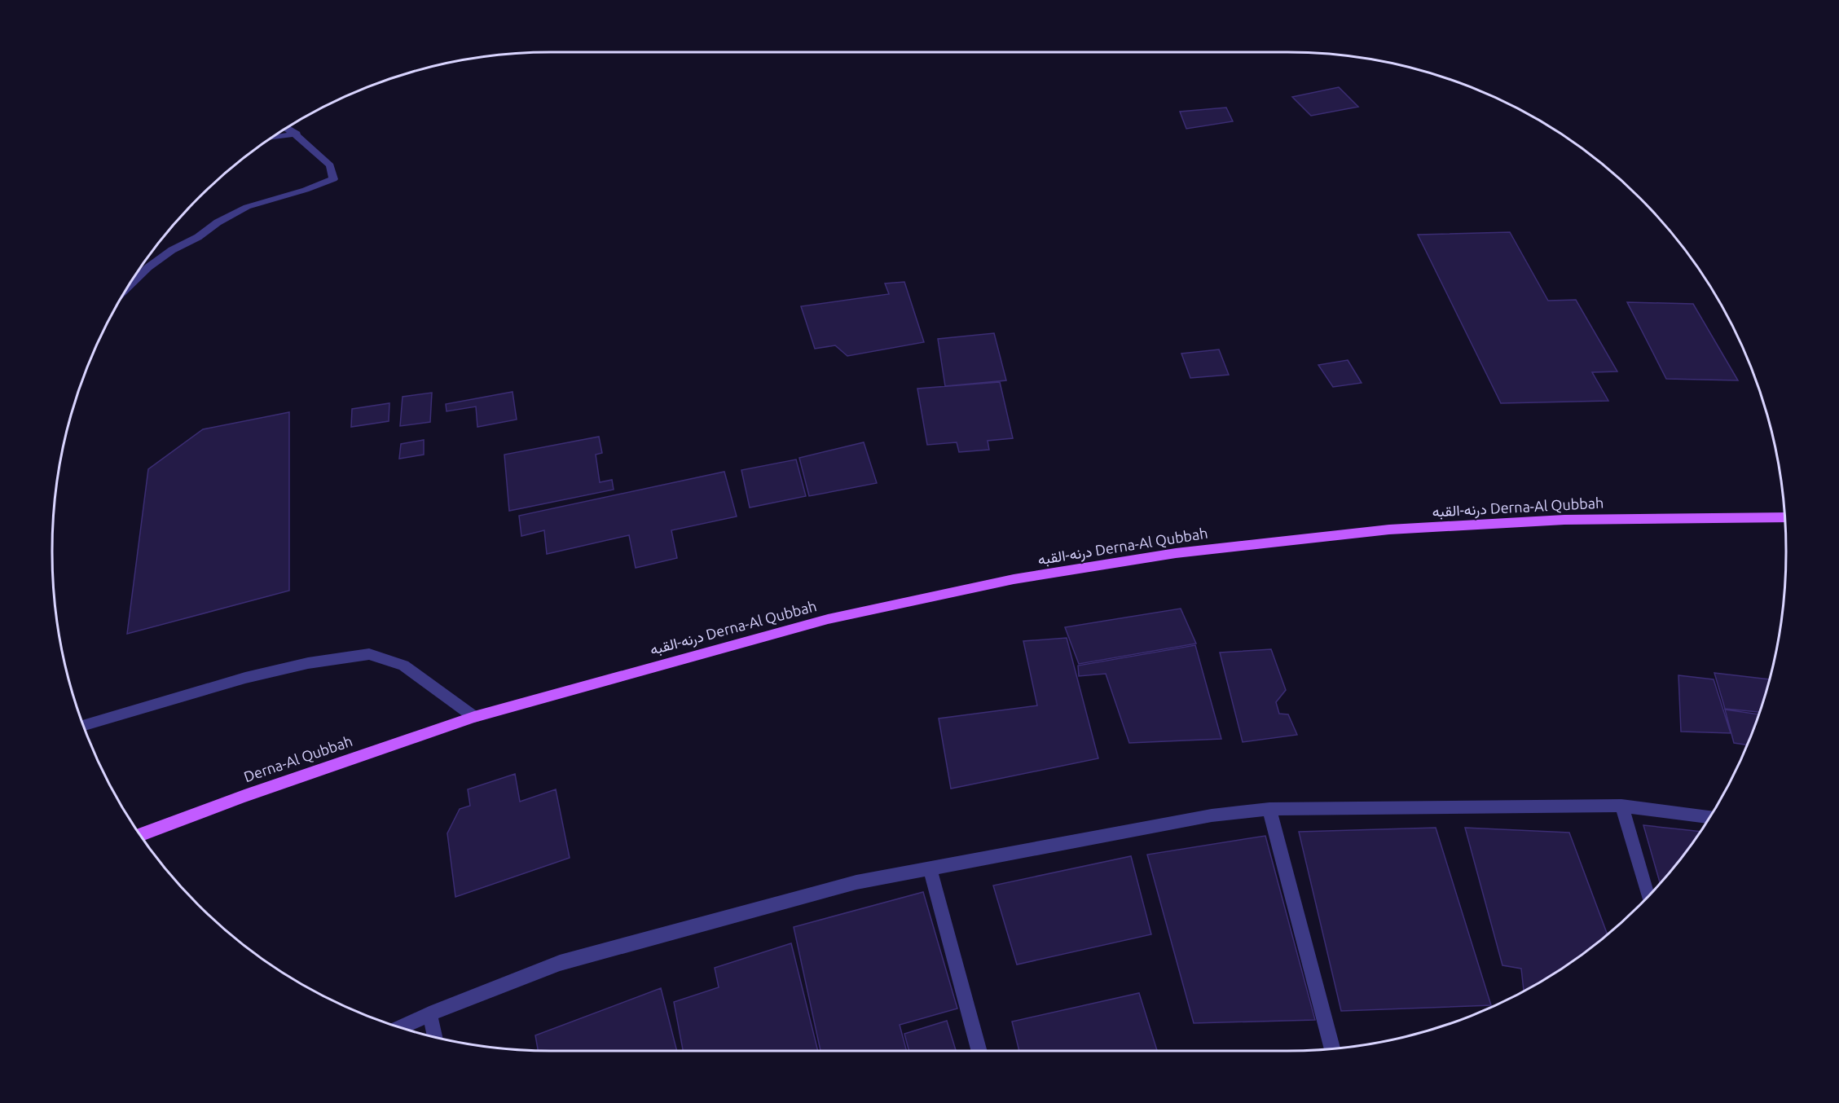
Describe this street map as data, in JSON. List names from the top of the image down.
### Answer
{
  "streets": {
    "main road": ["درنه-القبه Derna-Al Qubbah", "Derna-Al Qubbah"]
  },
  "crossings": [
    ["درنه-القبه Derna-Al Qubbah", "Derna-Al Qubbah"]
  ]
}
